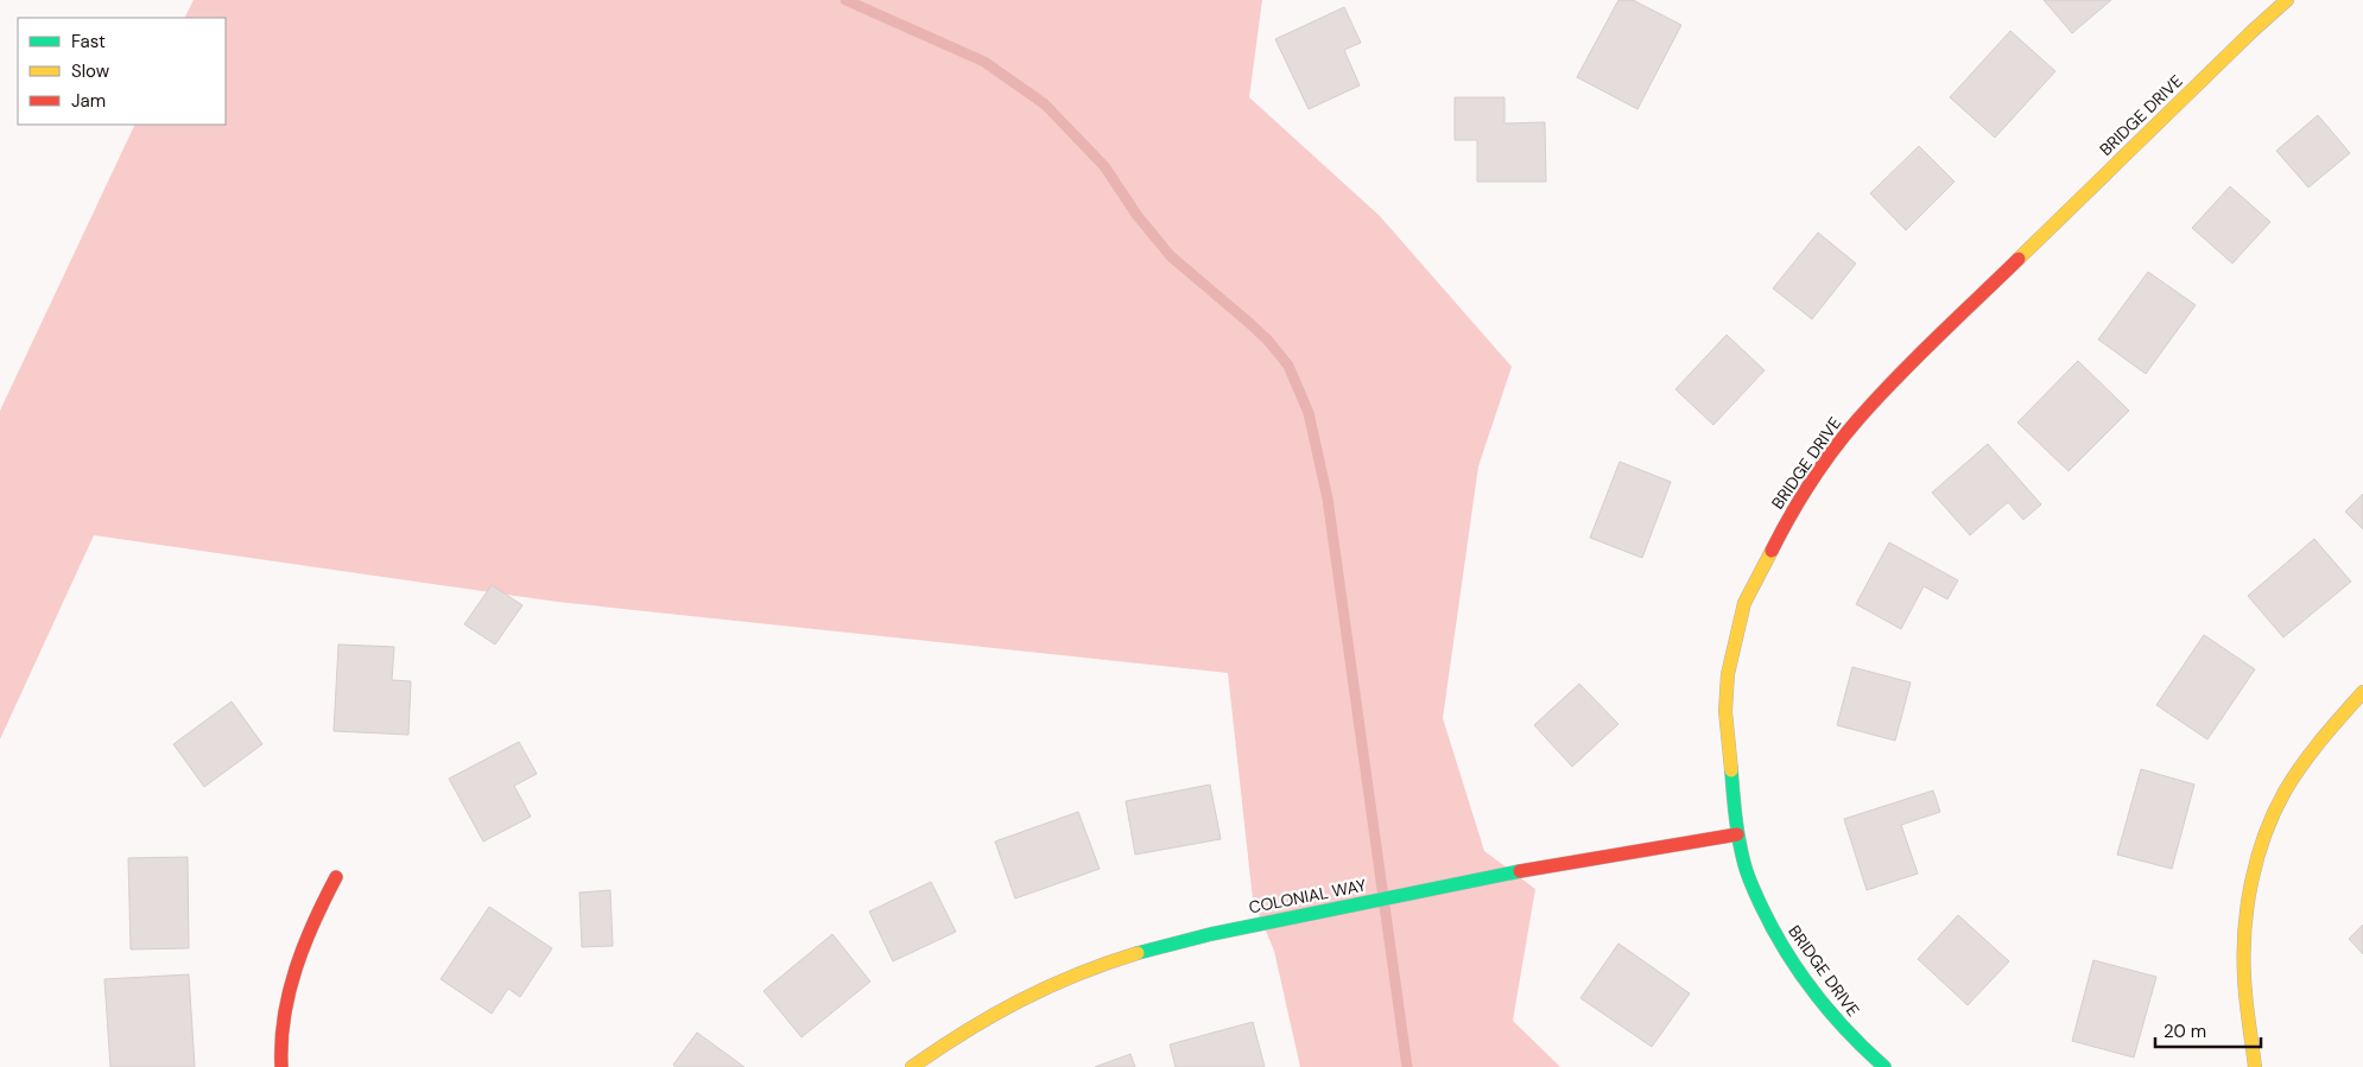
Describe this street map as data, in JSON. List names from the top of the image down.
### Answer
{
  "streets": {
    "street": ["BRIDGE DRIVE", "COLONIAL WAY"]
  },
  "crossings": [
    ["BRIDGE DRIVE", "COLONIAL WAY"]
  ],
  "legend": ["Fast", "Slow", "Jam"],
  "scale_bar": "20 m"
}
